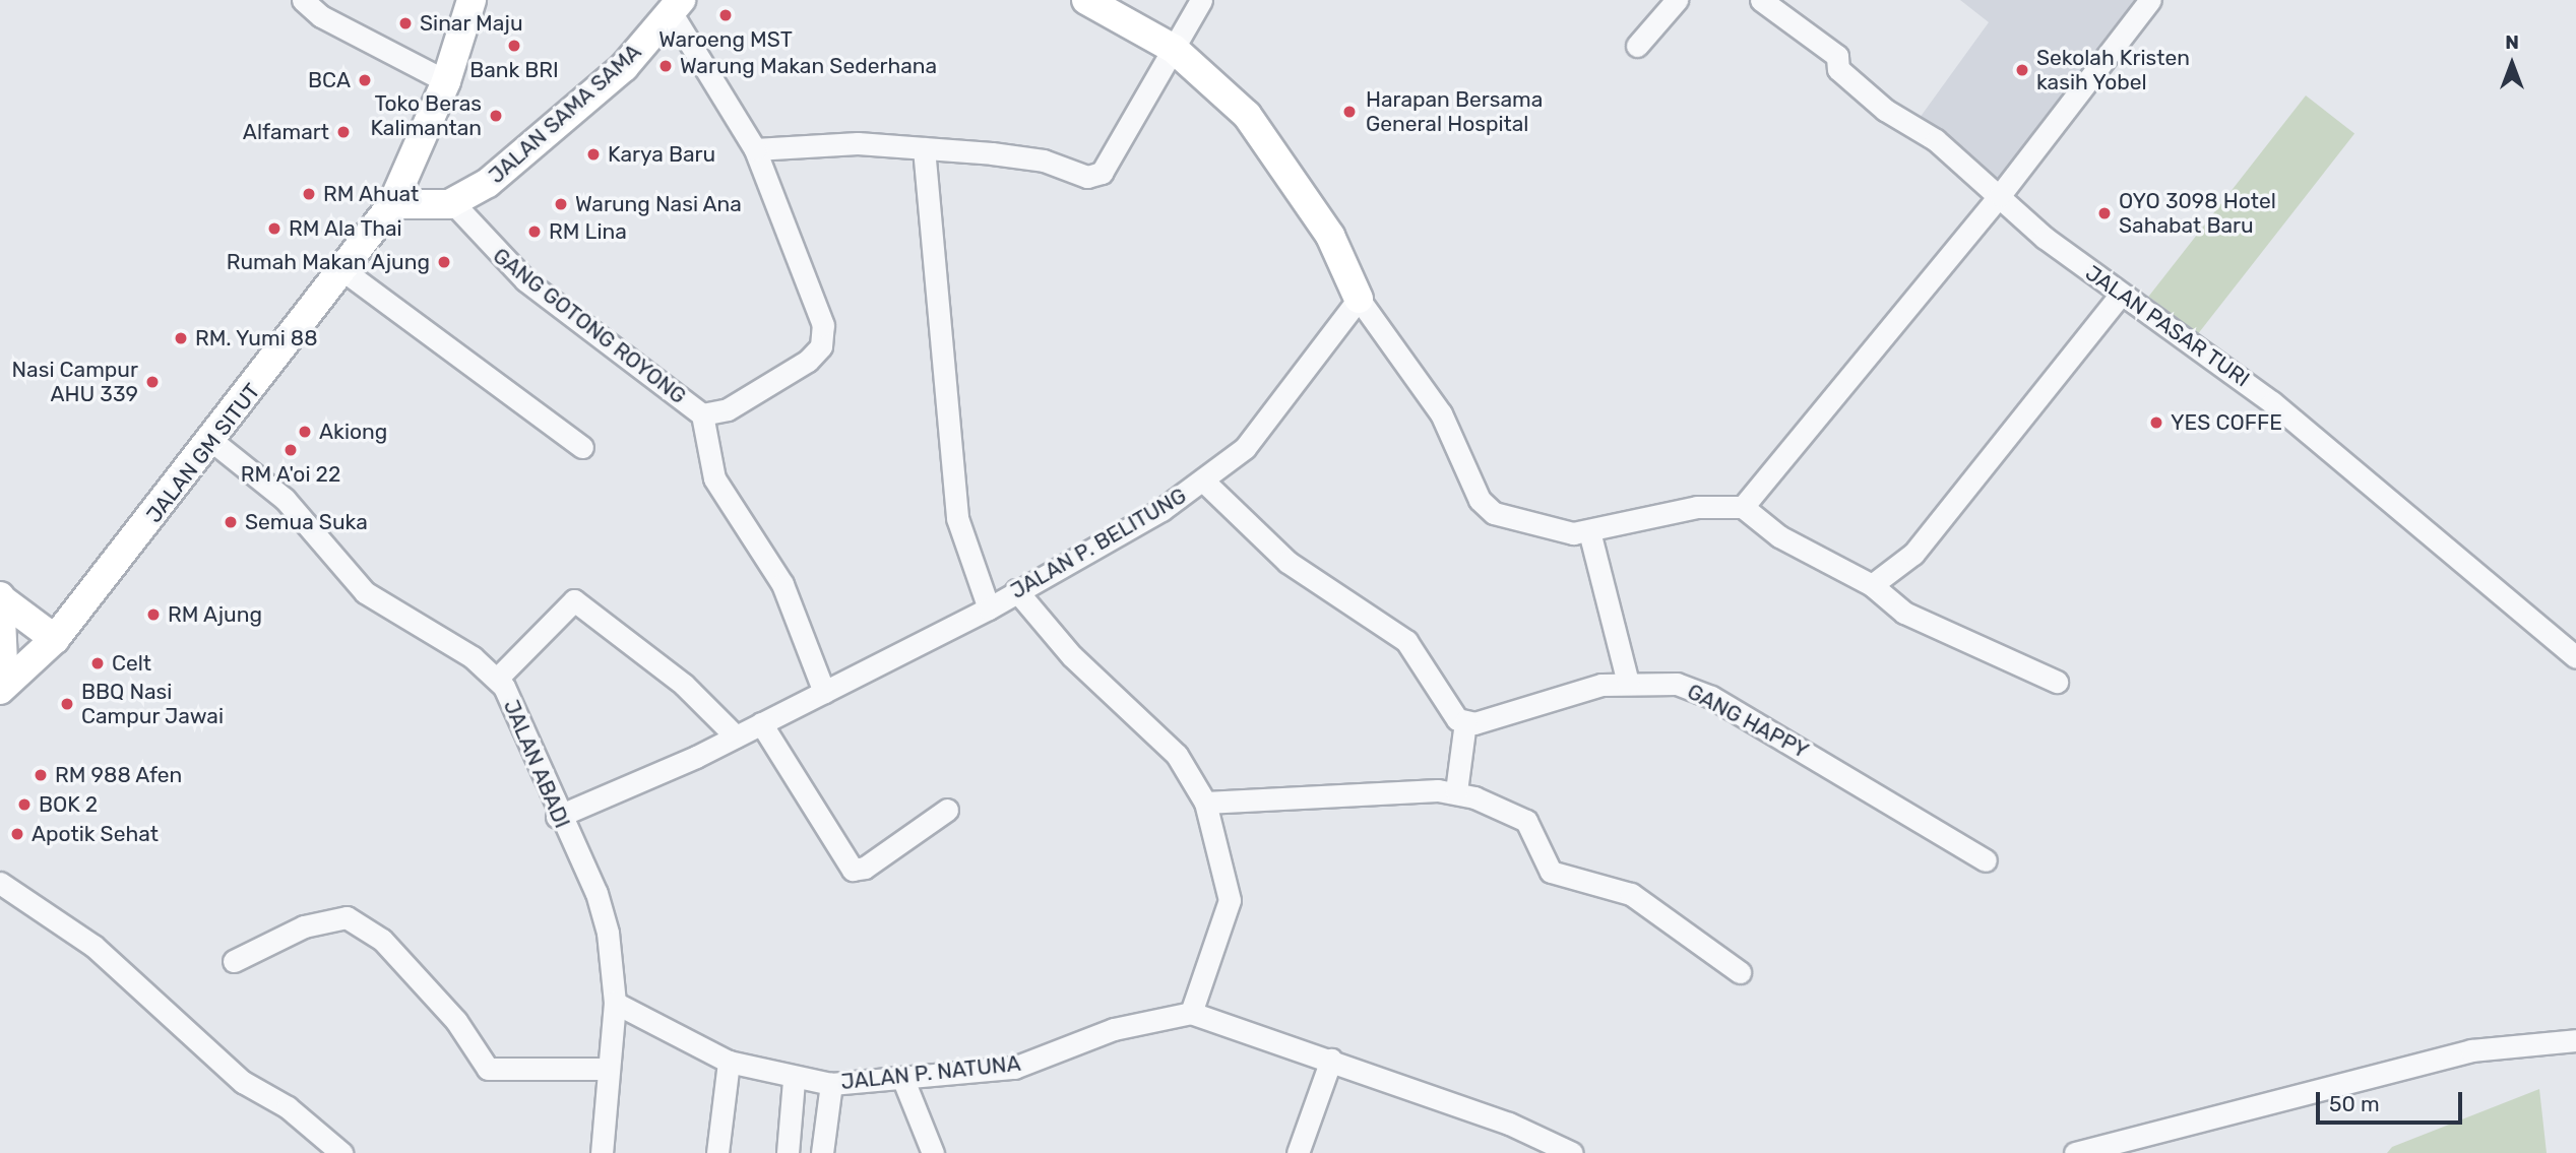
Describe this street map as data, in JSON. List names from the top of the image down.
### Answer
{
  "streets": {
    "street": [
      "JALAN SAMA SAMA",
      "GANG GOTONG ROYONG",
      "JALAN PASAR TURI",
      "JALAN GM SITUT",
      "JALAN P. BELITUNG",
      "GANG HAPPY",
      "JALAN ABADI",
      "JALAN P. NATUNA"
    ]
  },
  "crossings": [
    ["JALAN SAMA SAMA", "GANG GOTONG ROYONG"],
    ["JALAN GM SITUT", "JALAN ABADI"],
    ["JALAN P. BELITUNG", "JALAN ABADI"],
    ["JALAN ABADI", "JALAN P. NATUNA"]
  ],
  "places": [
    "Waroeng MST",
    "Sinar Maju",
    "Bank BRI",
    "Warung Makan Sederhana",
    "Sekolah Kristen kasih Yobel",
    "BCA",
    "Harapan Bersama General Hospital",
    "Toko Beras Kalimantan",
    "Alfamart",
    "Karya Baru",
    "RM Ahuat",
    "Warung Nasi Ana",
    "OYO 3098 Hotel Sahabat Baru",
    "RM Ala Thai",
    "RM Lina",
    "Rumah Makan Ajung",
    "RM. Yumi 88",
    "Nasi Campur AHU 339",
    "YES COFFE",
    "Akiong",
    "RM A'oi 22",
    "Semua Suka",
    "RM Ajung",
    "Celt",
    "BBQ Nasi Campur Jawai",
    "RM 988 Afen",
    "BOK 2",
    "Apotik Sehat"
  ],
  "scale_bar": "50 m",
  "north": "top"
}
